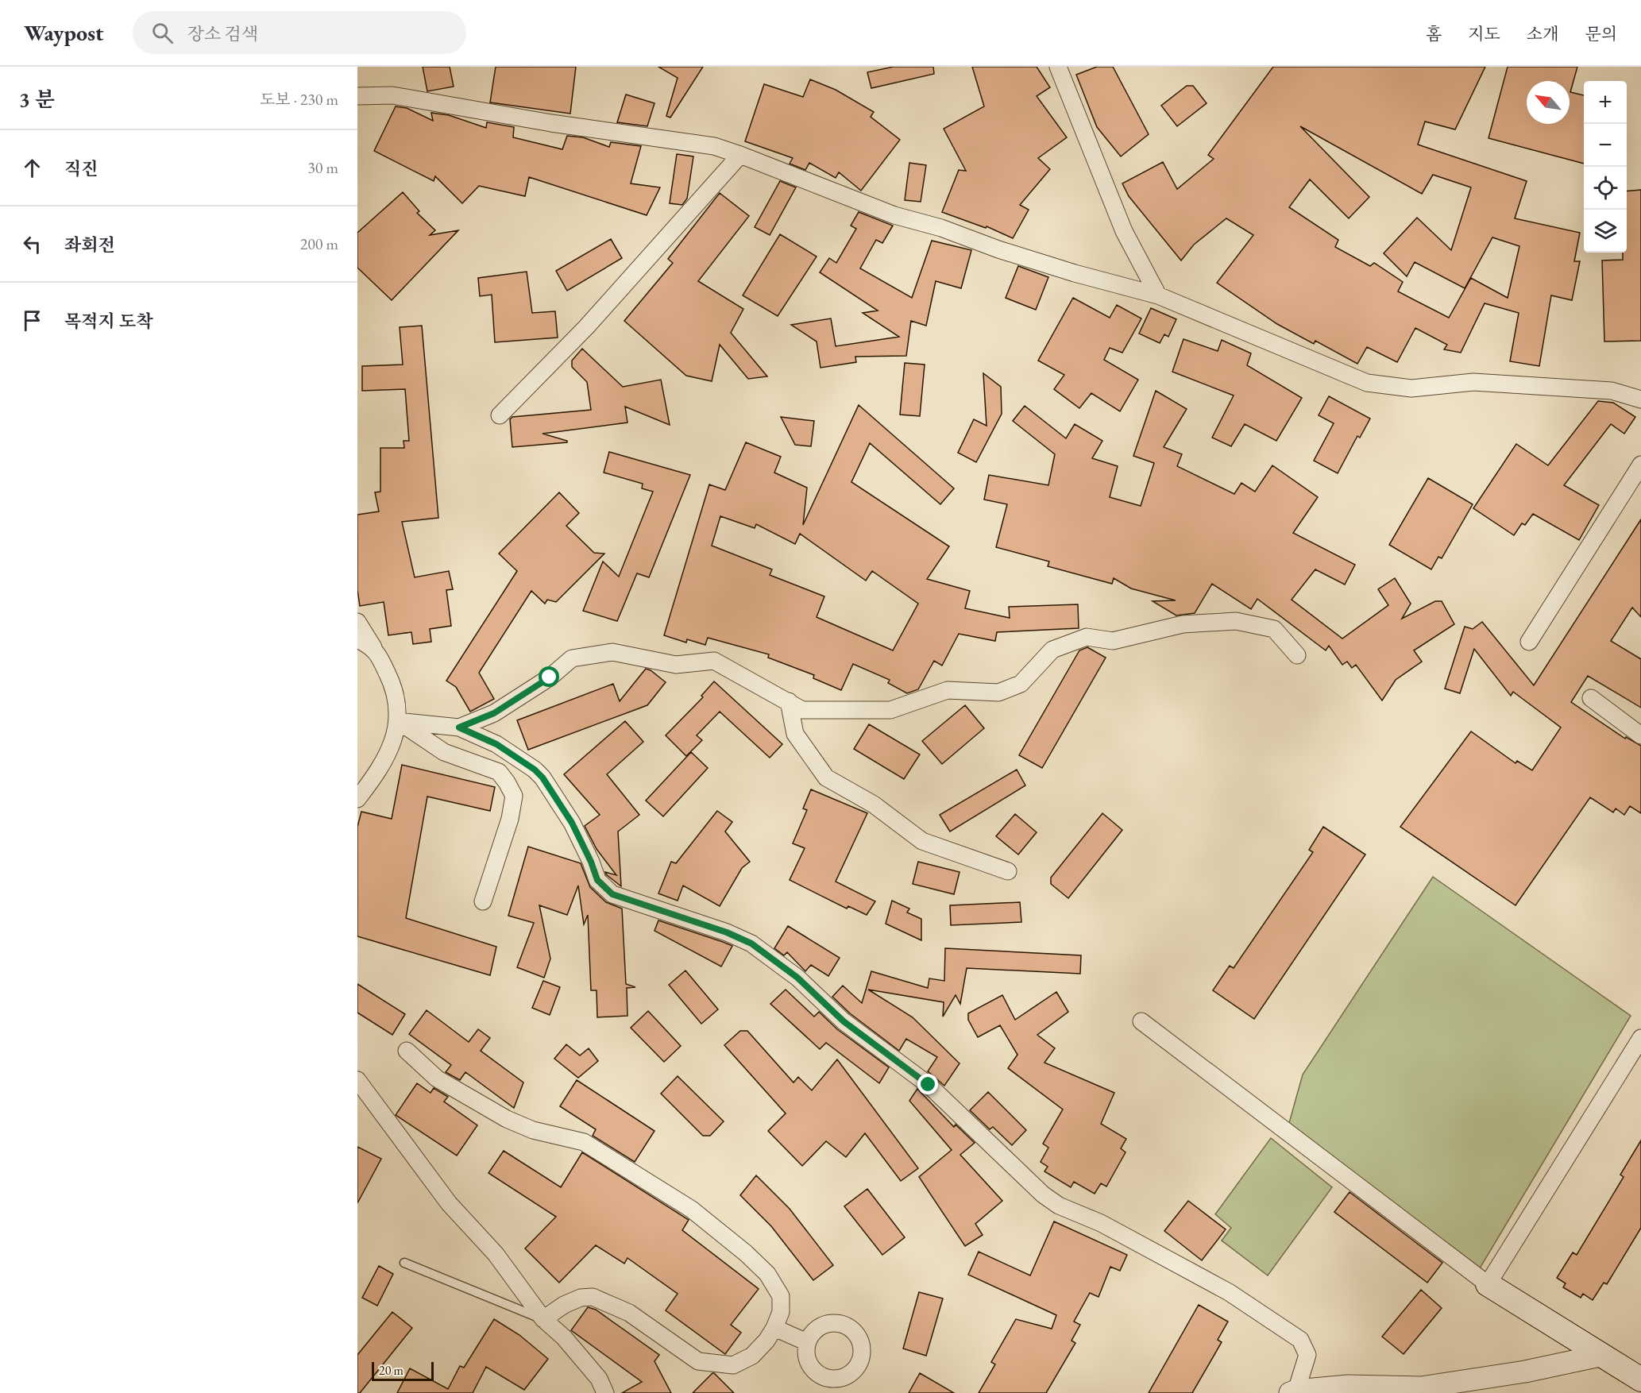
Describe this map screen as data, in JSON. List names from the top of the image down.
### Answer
{
  "scale_bar": "20 m",
  "north": "top left",
  "page": {
    "header": "Waypost",
    "search": "장소 검색",
    "nav": [
      "홈",
      "지도",
      "소개",
      "문의"
    ],
    "heading": ["3 분", "도보 · 230 m"],
    "map_buttons": ["+", "−"],
    "list": [
      ["직진", "30 m"],
      ["좌회전", "200 m"],
      "목적지 도착"
    ],
    "scale": "20 m"
  }
}
